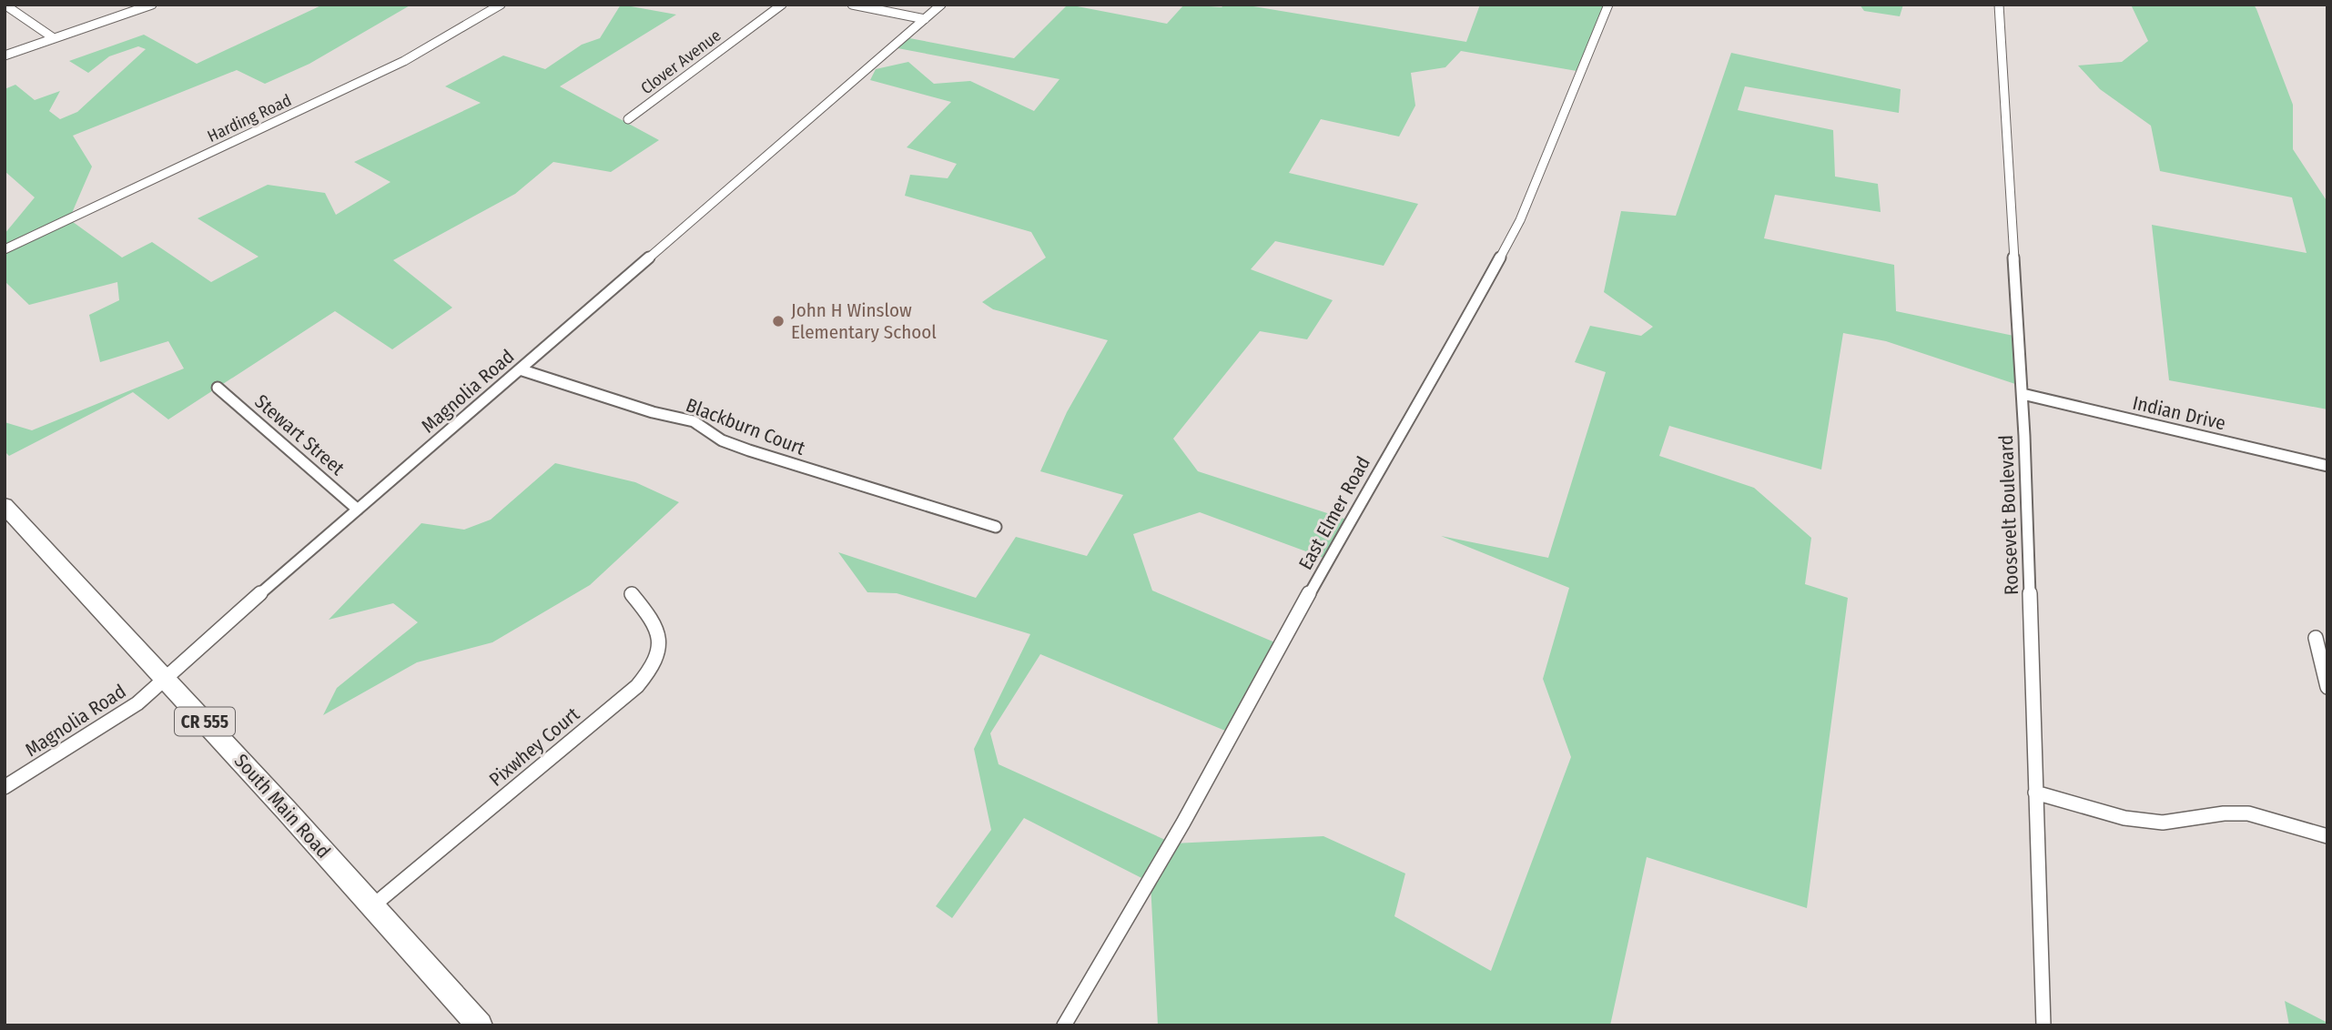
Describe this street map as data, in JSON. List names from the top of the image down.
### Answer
{
  "streets": {
    "main road": ["CR 555", "South Main Road"],
    "street": [
      "Clover Avenue",
      "Harding Road",
      "Magnolia Road",
      "Indian Drive",
      "Blackburn Court",
      "Stewart Street",
      "East Elmer Road",
      "Roosevelt Boulevard",
      "Pixwhey Court"
    ]
  },
  "crossings": [
    ["Magnolia Road", "Blackburn Court"],
    ["Magnolia Road", "Stewart Street"],
    ["Magnolia Road", "South Main Road"],
    ["Indian Drive", "Roosevelt Boulevard"],
    ["Pixwhey Court", "South Main Road"]
  ],
  "places": ["John H Winslow Elementary School"]
}
